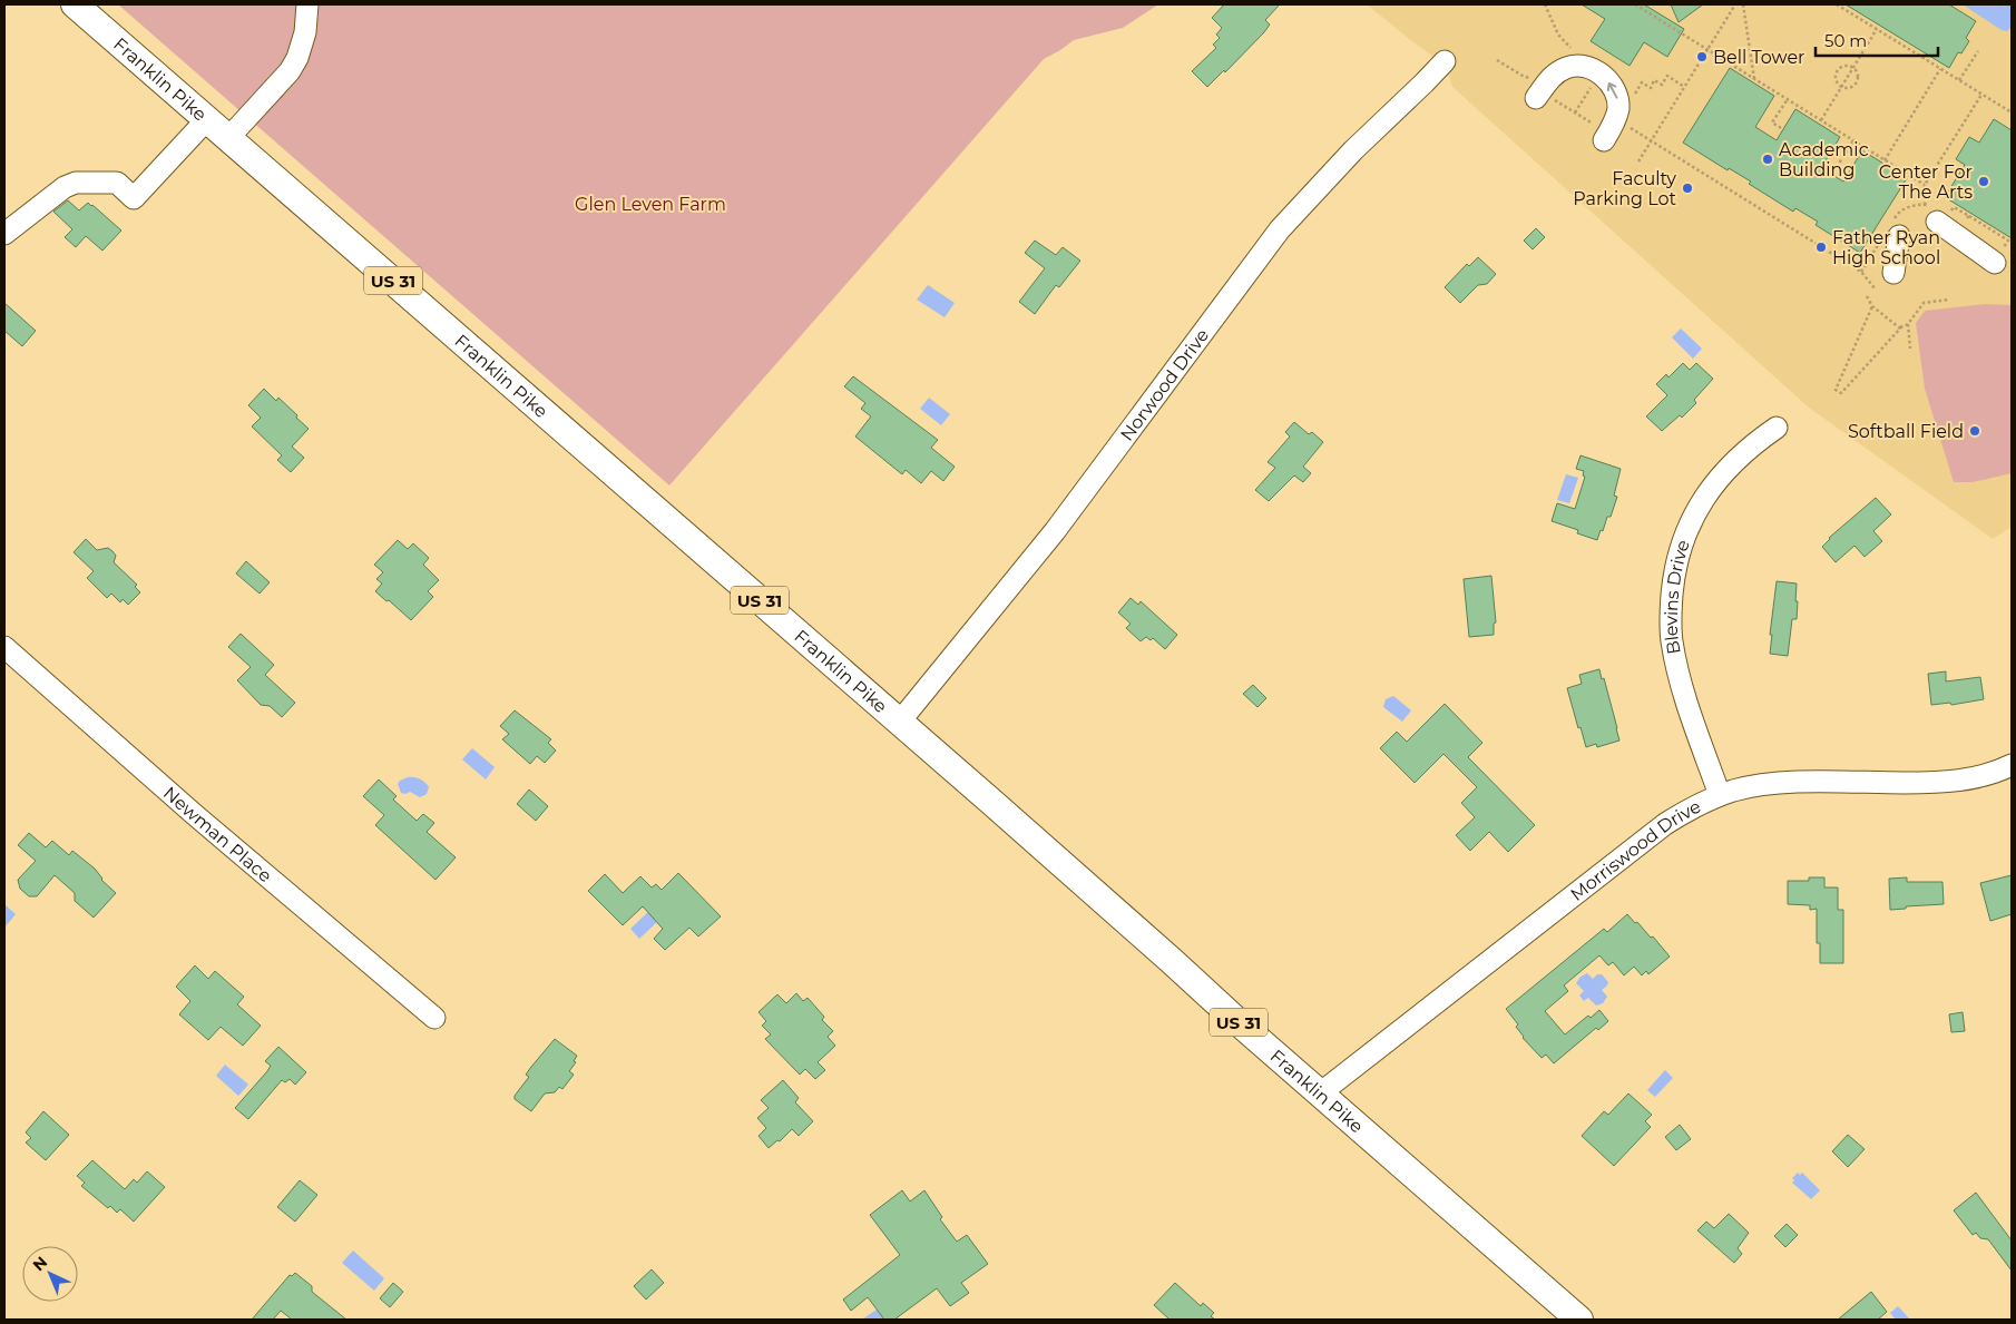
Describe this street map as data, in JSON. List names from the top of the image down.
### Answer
{
  "streets": {
    "main road": ["Franklin Pike", "US 31"],
    "street": [
      "Norwood Drive",
      "Blevins Drive",
      "Newman Place",
      "Morriswood Drive"
    ]
  },
  "crossings": [
    ["Franklin Pike", "Norwood Drive"],
    ["Franklin Pike", "Morriswood Drive"],
    ["Blevins Drive", "Morriswood Drive"]
  ],
  "parks": ["Glen Leven Farm"],
  "places": [
    "Bell Tower",
    "Academic Building",
    "Center For The Arts",
    "Faculty Parking Lot",
    "Father Ryan High School",
    "Softball Field"
  ],
  "scale_bar": "50 m",
  "north": "top left"
}
